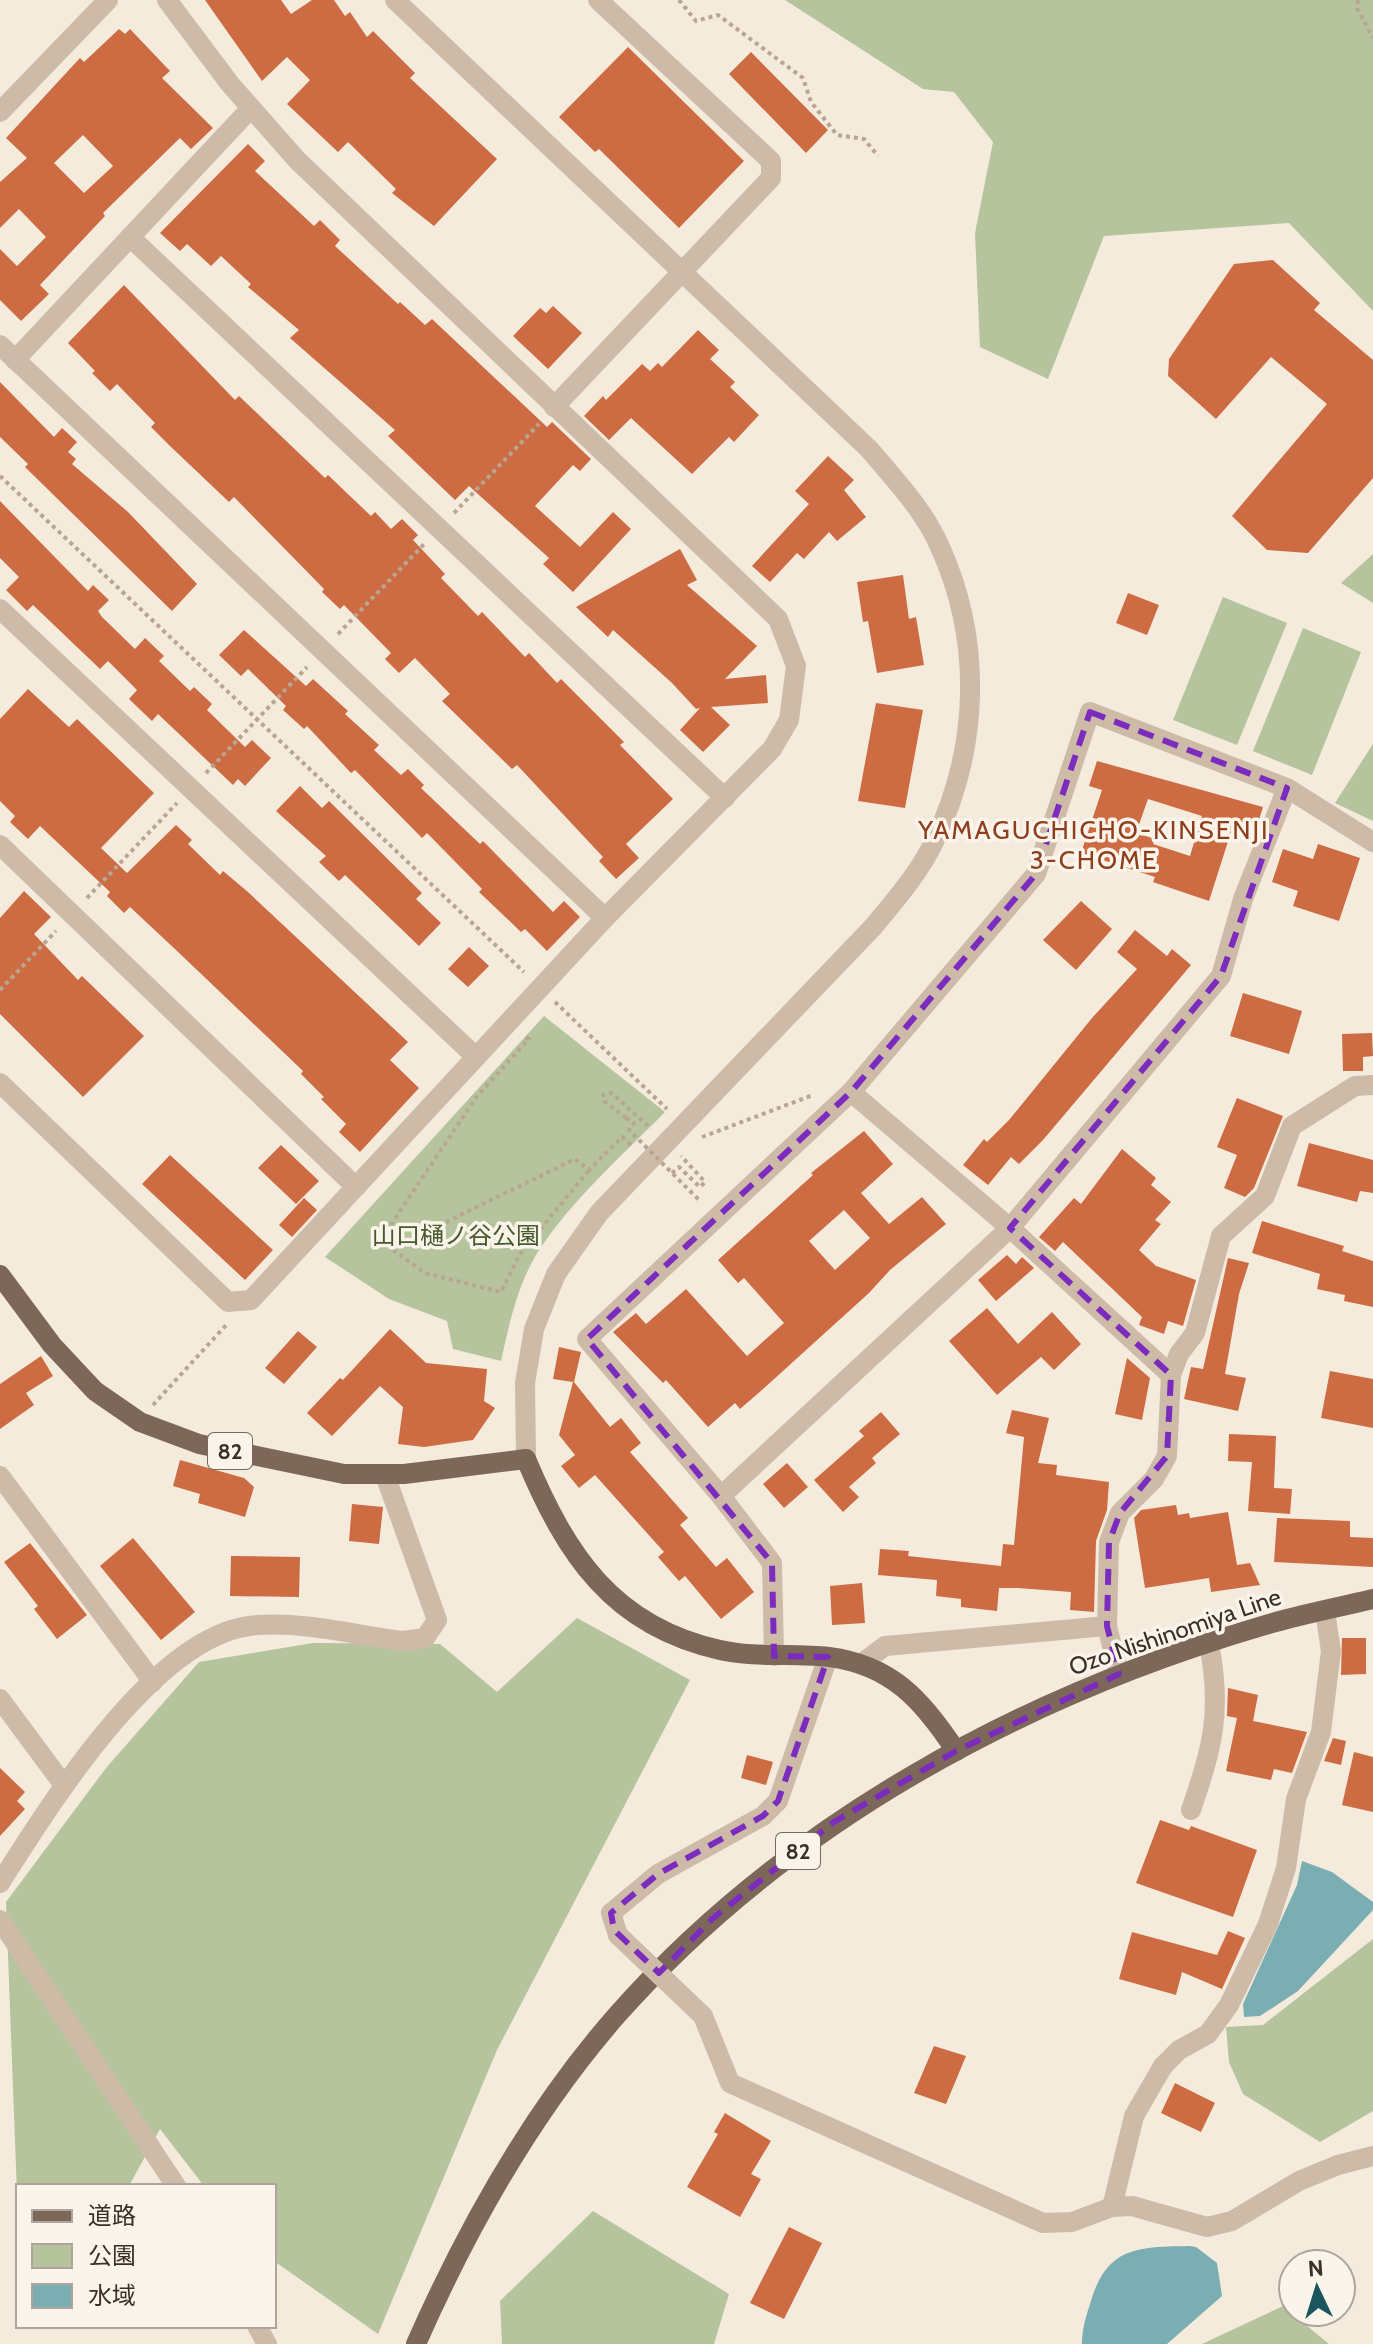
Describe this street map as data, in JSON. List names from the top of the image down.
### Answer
{
  "streets": {
    "main road": ["82", "Ozo Nishinomiya Line"]
  },
  "districts": ["YAMAGUCHICHO-KINSENJI 3-CHOME"],
  "parks": ["山口樋ノ谷公園"],
  "legend": ["道路", "公園", "水域"],
  "north": "top"
}
